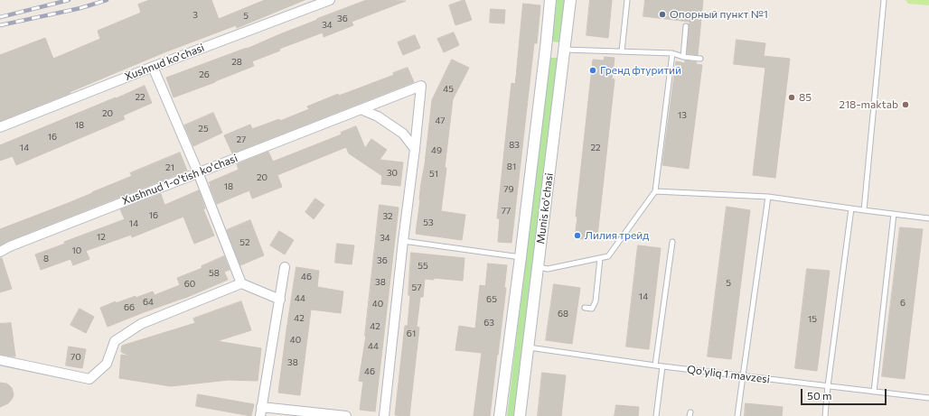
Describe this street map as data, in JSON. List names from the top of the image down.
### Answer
{
  "streets": {
    "street": ["Xushnud ko'chasi", "Xushnud 1-o'tish ko'chasi", "Munis ko'chasi"],
    "lane": ["Qo'yliq 1 mavzesi"]
  },
  "crossings": [
    ["Munis ko'chasi", "Qo'yliq 1 mavzesi"]
  ],
  "places": [
    "Опорный пункт №1",
    "Гренд фтуритий",
    "85",
    "218-maktab",
    "Лилия трейд"
  ],
  "house_numbers": [
    "3",
    "5",
    "36",
    "34",
    "28",
    "26",
    "45",
    "22",
    "20",
    "13",
    "47",
    "18",
    "25",
    "16",
    "27",
    "83",
    "14",
    "22",
    "49",
    "81",
    "21",
    "30",
    "51",
    "20",
    "18",
    "79",
    "77",
    "16",
    "32",
    "53",
    "14",
    "12",
    "34",
    "52",
    "10",
    "8",
    "36",
    "55",
    "58",
    "46",
    "38",
    "5",
    "60",
    "57",
    "14",
    "44",
    "65",
    "64",
    "6",
    "40",
    "66",
    "68",
    "42",
    "15",
    "63",
    "42",
    "61",
    "40",
    "44",
    "70",
    "38",
    "46"
  ],
  "scale_bar": "50 m"
}
